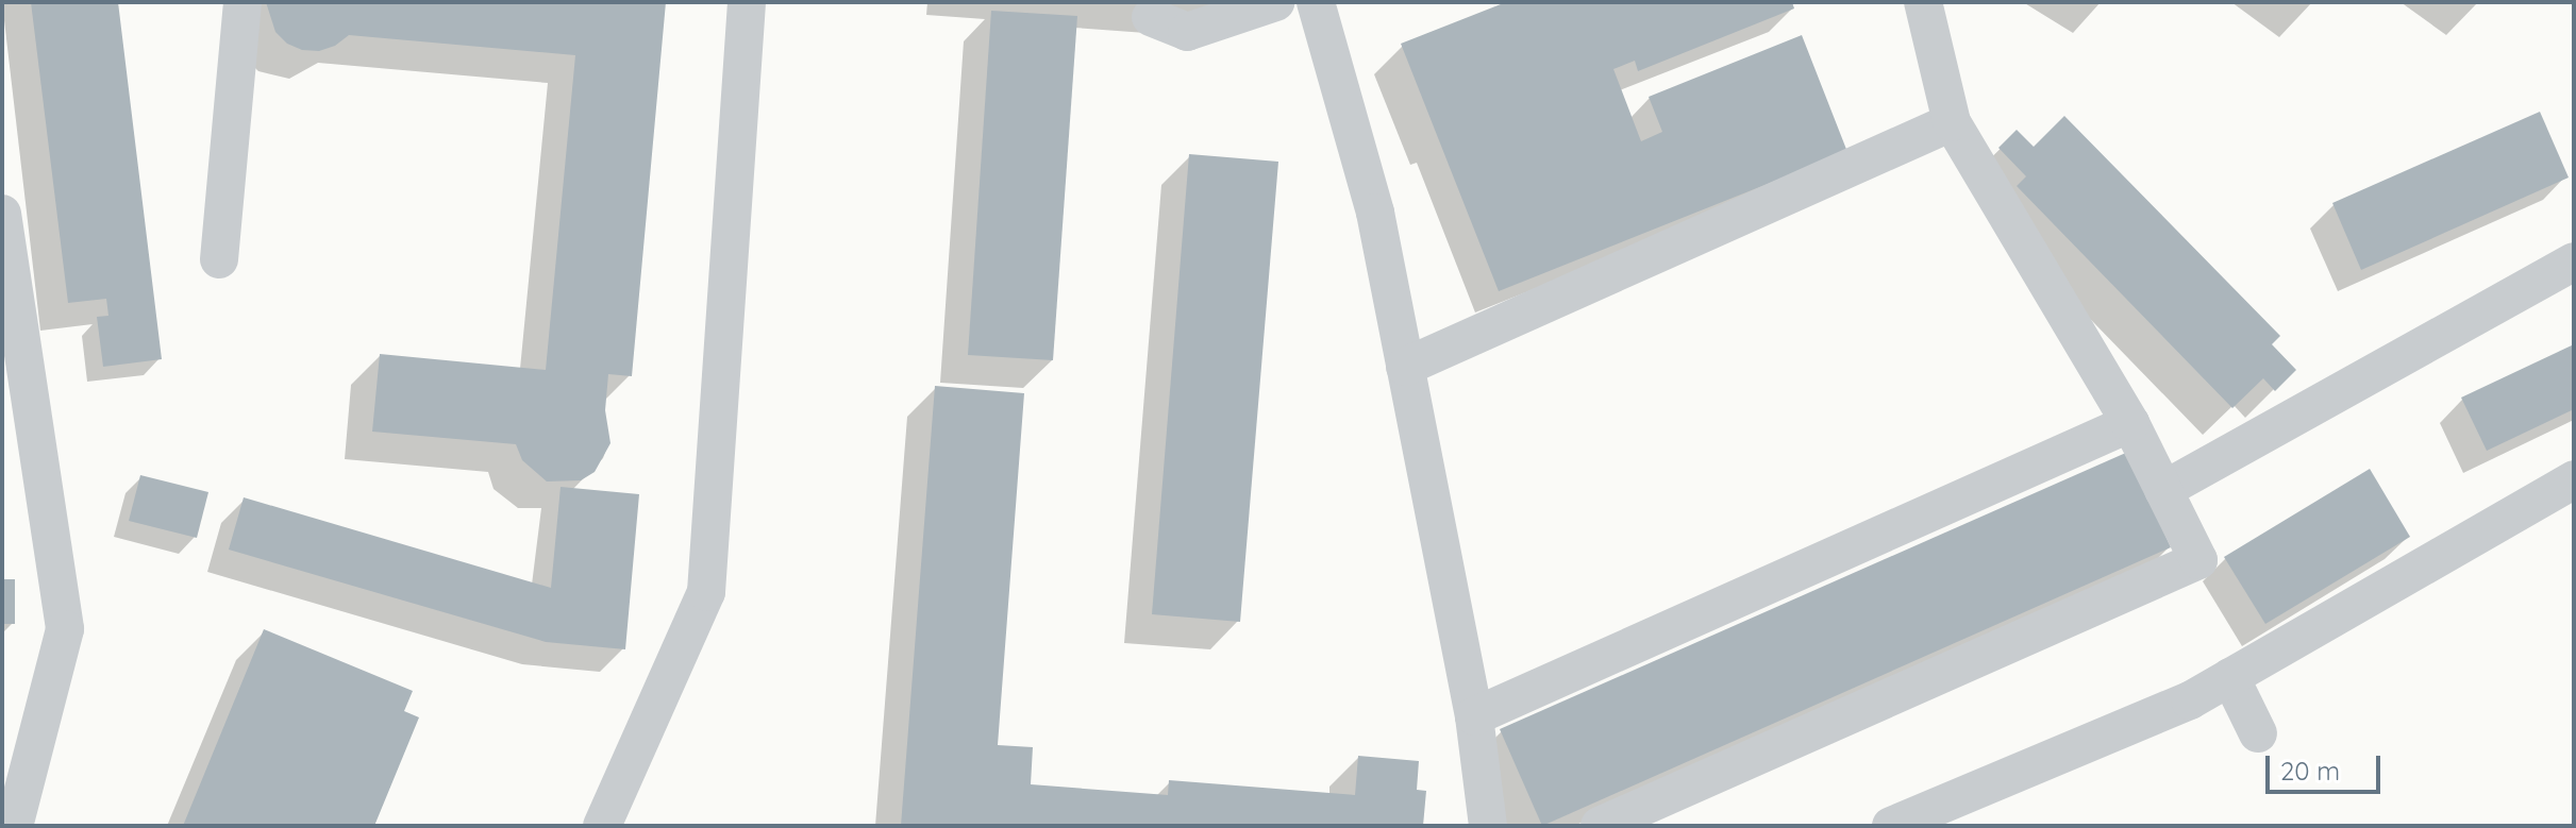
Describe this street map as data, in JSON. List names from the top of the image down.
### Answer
{
  "scale_bar": "20 m"
}
